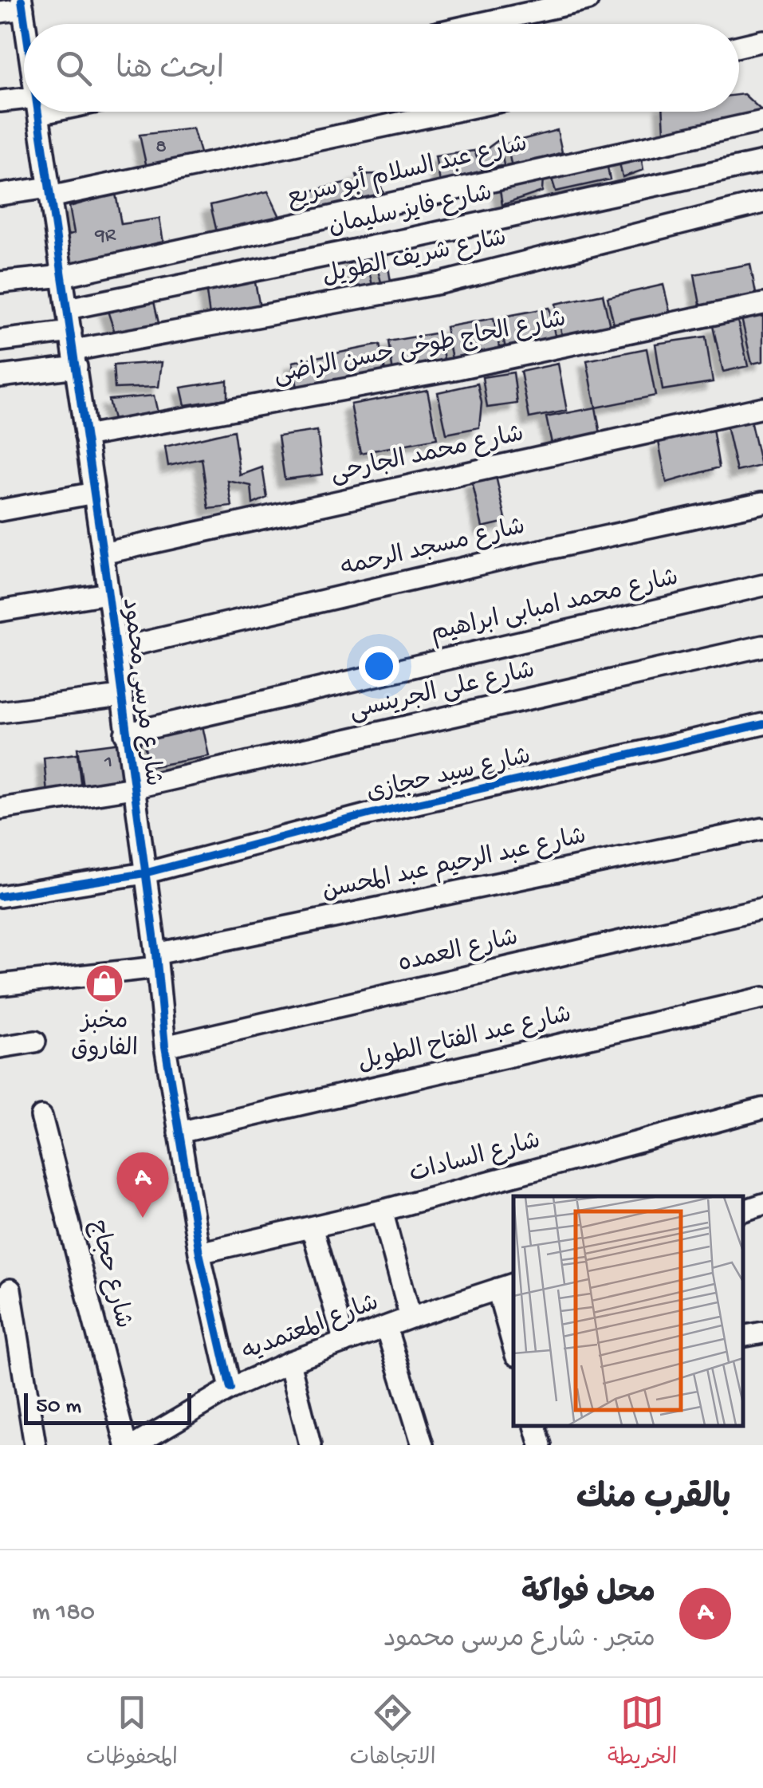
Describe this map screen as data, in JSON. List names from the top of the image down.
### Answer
{
  "streets": {
    "street": [
      "شارع عبد السلام أبو سريع",
      "شارع فايز سليمان",
      "شارع شريف الطويل",
      "شارع الحاج طوخى حسن الراضى",
      "شارع محمد الجارحى",
      "شارع مسجد الرحمه",
      "شارع محمد امبابى ابراهيم",
      "شارع مرسى محمود",
      "شارع على الجرينسى",
      "شارع سيد حجازى",
      "شارع عبد الرحيم عبد المحسن",
      "شارع العمده",
      "شارع عبد الفتاح الطويل",
      "شارع السادات",
      "شارع حجاج",
      "شارع المعتمديه"
    ]
  },
  "crossings": [
    ["شارع عبد السلام أبو سريع", "شارع مرسى محمود"],
    ["شارع فايز سليمان", "شارع مرسى محمود"],
    ["شارع شريف الطويل", "شارع مرسى محمود"],
    ["شارع الحاج طوخى حسن الراضى", "شارع مرسى محمود"],
    ["شارع محمد الجارحى", "شارع مرسى محمود"],
    ["شارع مسجد الرحمه", "شارع مرسى محمود"],
    ["شارع محمد امبابى ابراهيم", "شارع مرسى محمود"],
    ["شارع مرسى محمود", "شارع على الجرينسى"],
    ["شارع مرسى محمود", "شارع سيد حجازى"],
    ["شارع مرسى محمود", "شارع عبد الرحيم عبد المحسن"],
    ["شارع مرسى محمود", "شارع العمده"],
    ["شارع مرسى محمود", "شارع عبد الفتاح الطويل"],
    ["شارع مرسى محمود", "شارع السادات"],
    ["شارع مرسى محمود", "شارع المعتمديه"]
  ],
  "places": {
    "shop": ["مخبز الفاروق"]
  },
  "house_numbers": ["8", "9R", "1"],
  "scale_bar": "50 m",
  "page": {
    "search": "ابحث هنا",
    "pins": "A",
    "scale": "50 m",
    "heading": "بالقرب منك",
    "list": [
      {
        "mark": "A",
        "name": "محل فواكة",
        "note": "متجر · شارع مرسى محمود",
        "value": "180 m"
      }
    ],
    "nav": ["الخريطة", "الاتجاهات", "المحفوظات"]
  }
}
